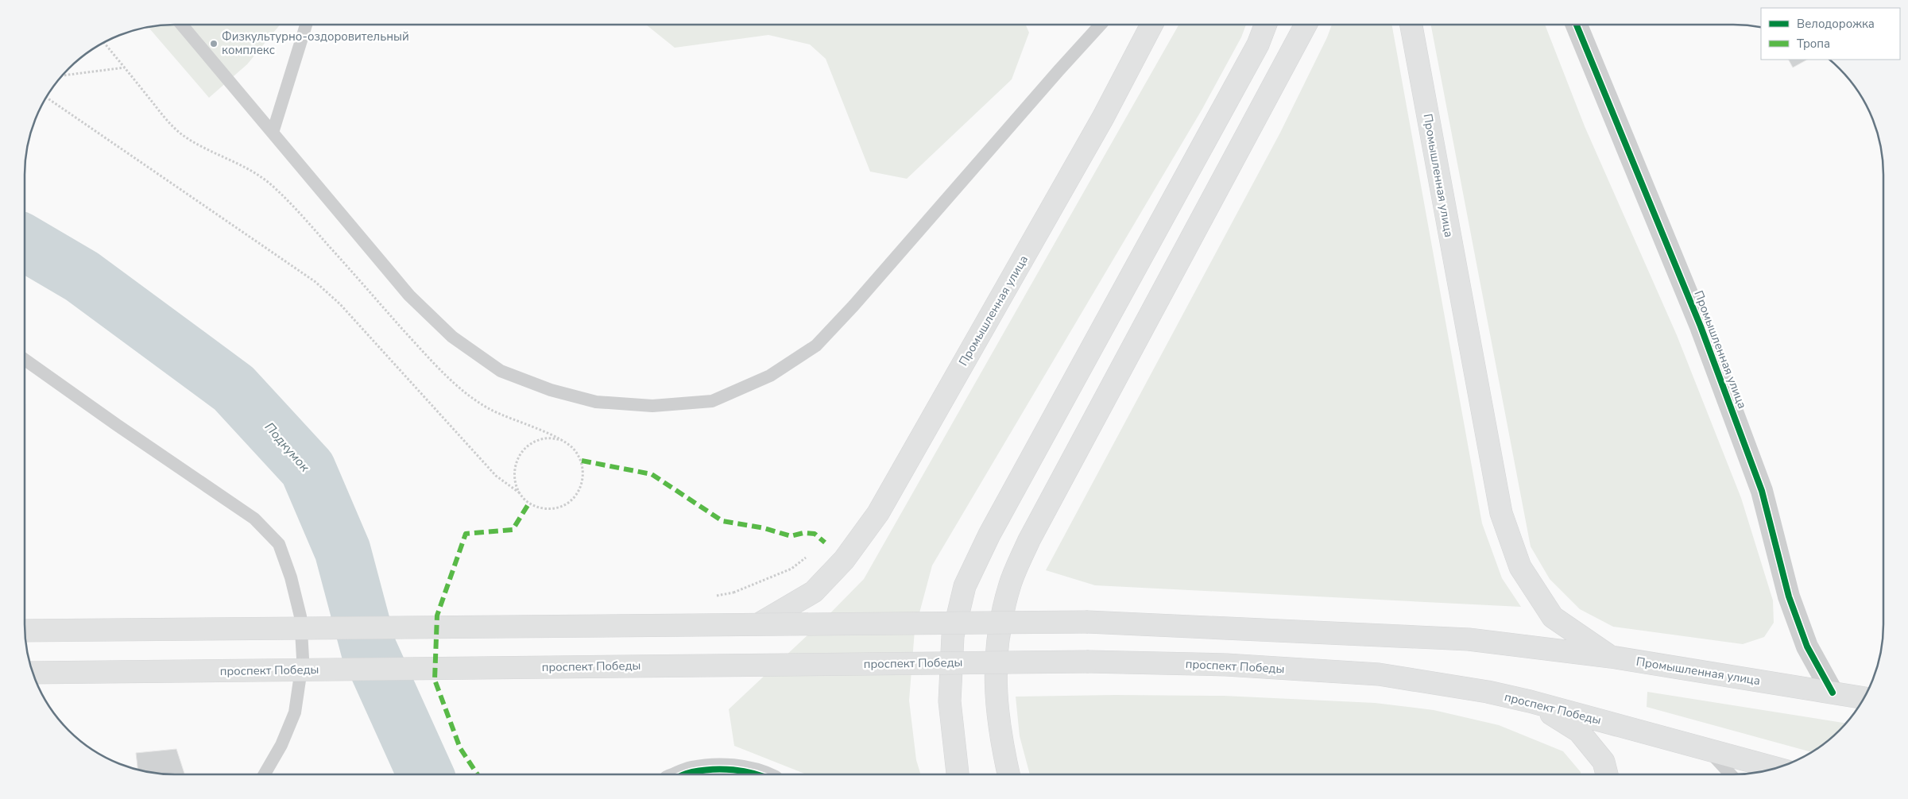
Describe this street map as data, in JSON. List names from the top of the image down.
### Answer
{
  "streets": {
    "main road": ["Промышленная улица", "проспект Победы"]
  },
  "water": ["Подкумок"],
  "places": ["Физкультурно-оздоровительный комплекс"],
  "legend": ["Велодорожка", "Тропа"]
}
